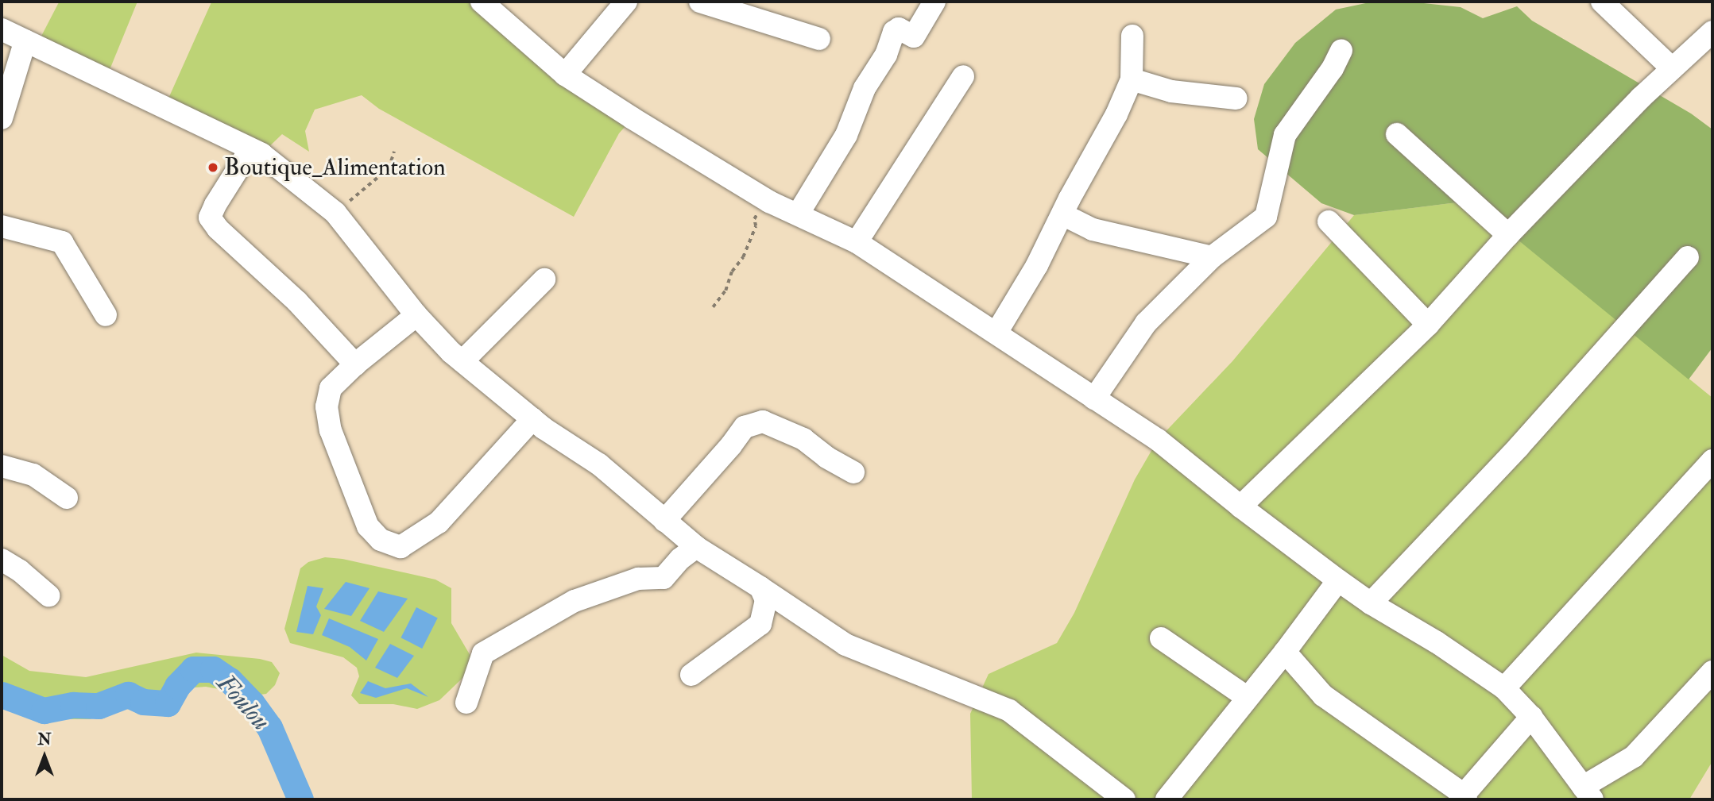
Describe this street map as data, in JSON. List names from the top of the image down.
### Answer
{
  "water": ["Foulou"],
  "places": ["Boutique_Alimentation"],
  "north": "top"
}
